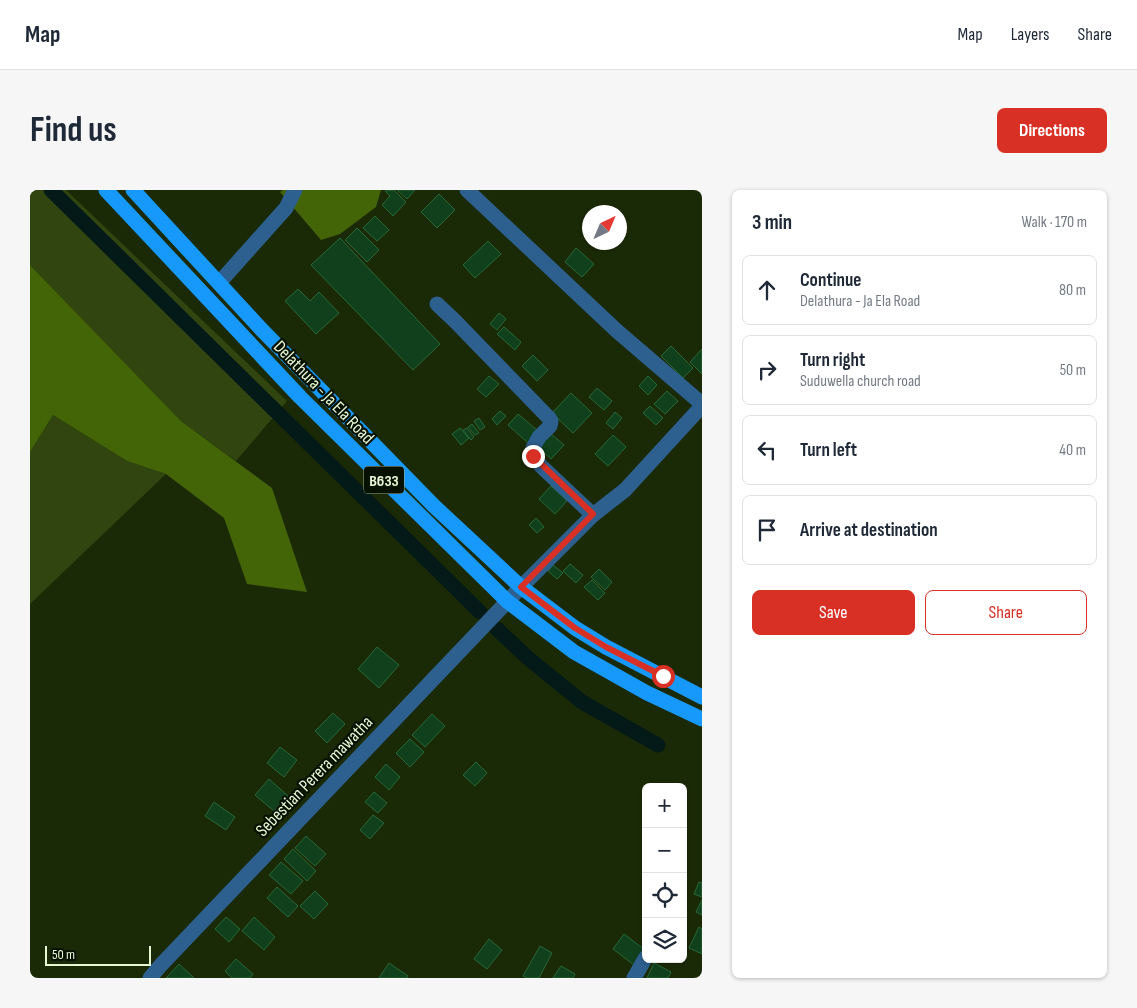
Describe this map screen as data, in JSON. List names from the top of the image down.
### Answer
{
  "streets": {
    "main road": ["Delathura - Ja Ela Road", "B633"],
    "street": ["Sebestian Perera mawatha"]
  },
  "crossings": [
    ["Delathura - Ja Ela Road", "Sebestian Perera mawatha"]
  ],
  "scale_bar": "50 m",
  "north": "top right",
  "page": {
    "header": "Map",
    "nav": ["Map", "Layers", "Share"],
    "buttons": [
      "Directions",
      ["Save", "Share"]
    ],
    "title": "Find us",
    "heading": ["3 min", "Walk · 170 m"],
    "list": [
      ["Continue", "Delathura - Ja Ela Road", "80 m"],
      ["Turn right", "Suduwella church road", "50 m"],
      ["Turn left", "40 m"],
      "Arrive at destination"
    ],
    "map_buttons": ["+", "−"],
    "scale": "50 m"
  }
}
